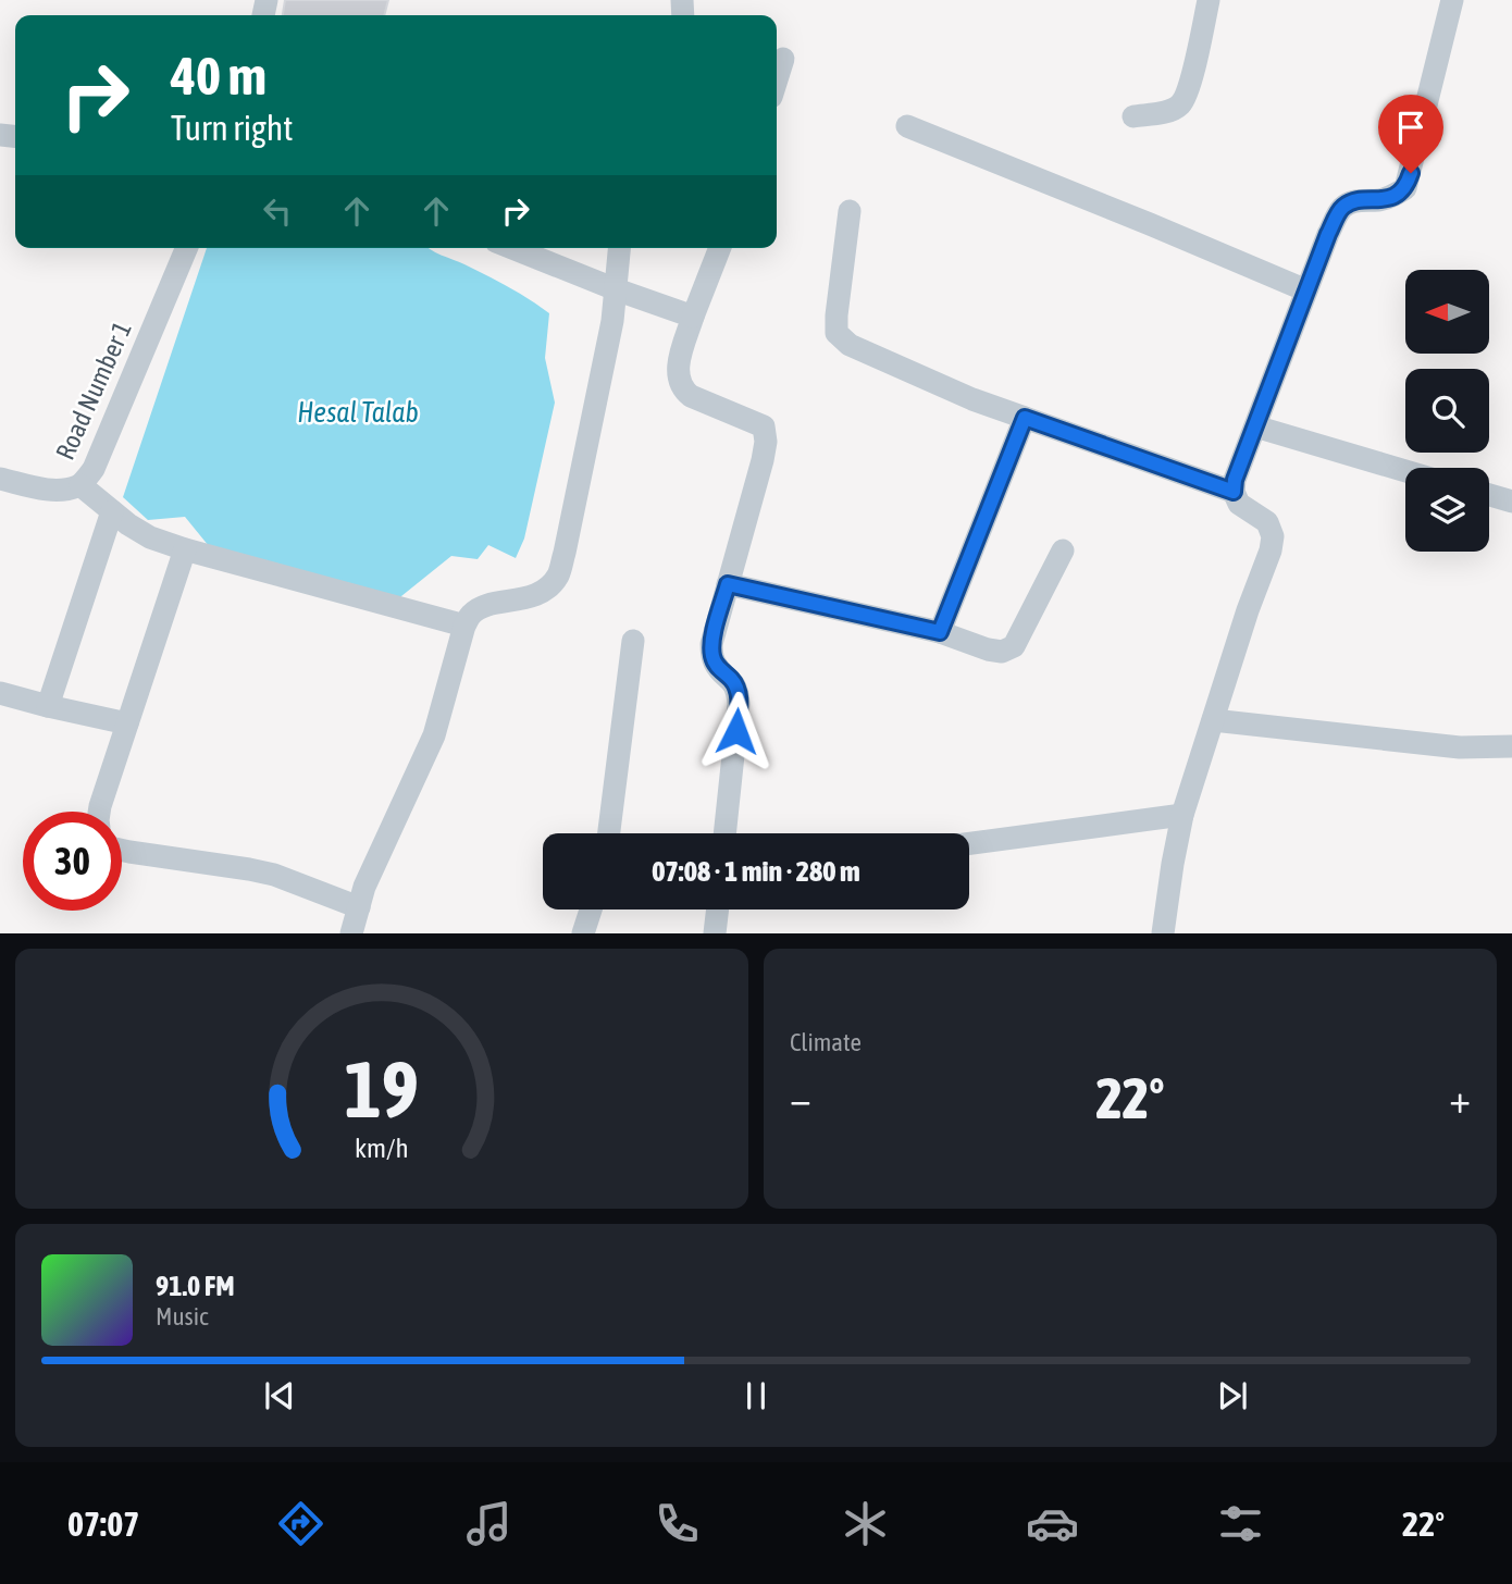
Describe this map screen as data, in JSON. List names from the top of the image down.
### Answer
{
  "streets": {
    "street": ["Road Number 1"]
  },
  "water": ["Hesal Talab"],
  "north": "left",
  "page": {
    "turn": ["40 m", "Turn right"],
    "limit": "30",
    "trip": "07:08 · 1 min · 280 m",
    "tile": "Climate",
    "heat": ["−", "22°", "+"],
    "song": ["91.0 FM", "Music"],
    "tabs": ["07:07", "22°"],
    "gauge": ["19", "km/h"]
  }
}
